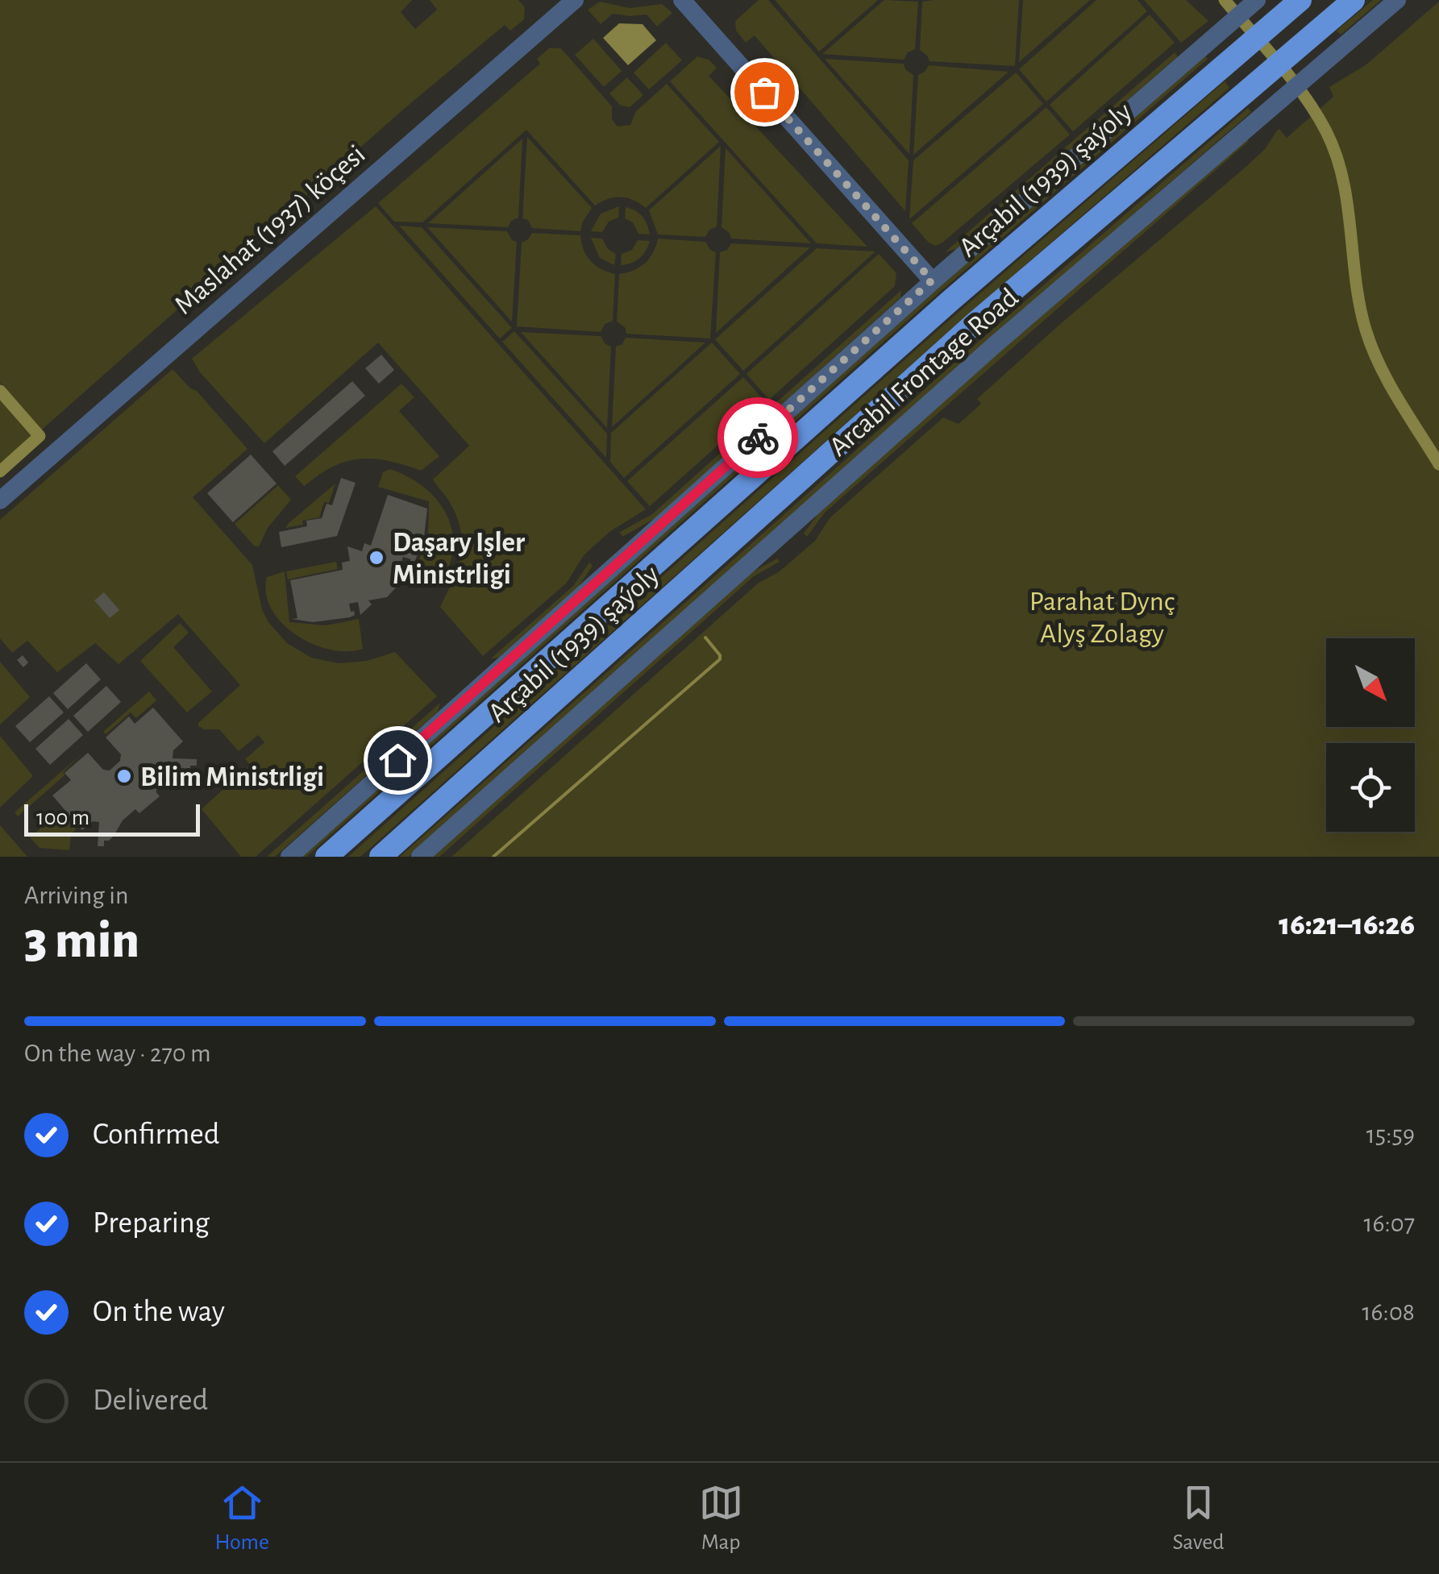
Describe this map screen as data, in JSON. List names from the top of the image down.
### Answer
{
  "streets": {
    "main road": ["Arçabil (1939) şaýoly"],
    "street": ["Maslahat (1937) köçesi", "Arcabil Frontage Road"]
  },
  "parks": ["Parahat Dynç Alyş Zolagy"],
  "places": ["Daşary Işler Ministrligi", "Bilim Ministrligi"],
  "scale_bar": "100 m",
  "north": "bottom right",
  "page": {
    "scale": "100 m",
    "heading": ["3 min", "Arriving in", "16:21–16:26"],
    "bar": "On the way · 270 m",
    "list": [
      ["Confirmed", "15:59"],
      ["Preparing", "16:07"],
      ["On the way", "16:08"],
      "Delivered"
    ],
    "tabs": ["Home", "Map", "Saved"]
  }
}
